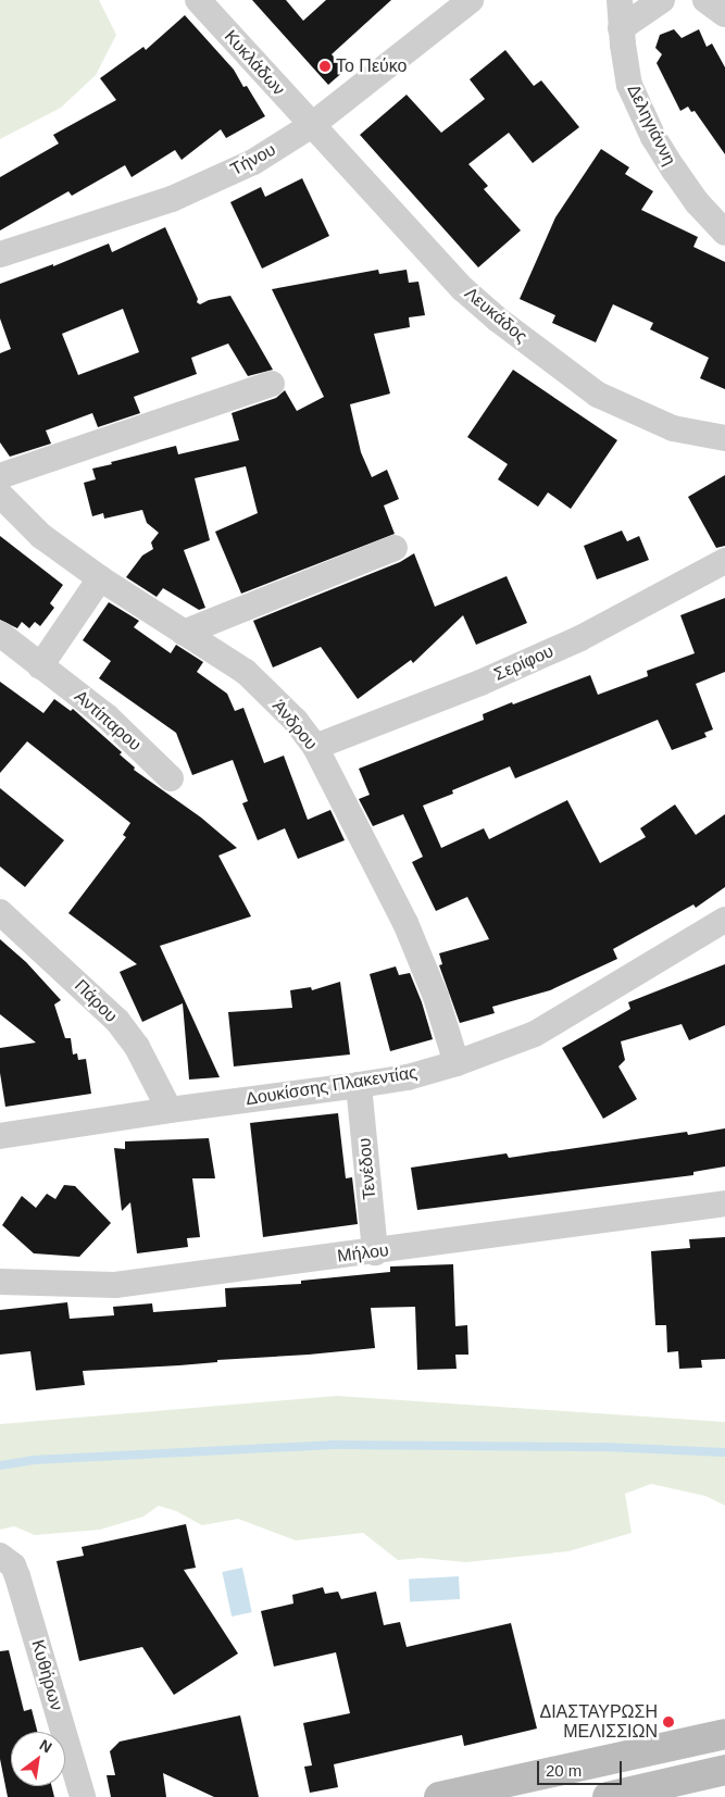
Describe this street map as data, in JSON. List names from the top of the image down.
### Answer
{
  "streets": {
    "street": [
      "Κυκλάδων",
      "Δεληγιάννη",
      "Τήνου",
      "Λευκάδος",
      "Σερίφου",
      "Αντίπαρου",
      "Άνδρου",
      "Πάρου",
      "Δουκίσσης Πλακεντίας",
      "Τενέδου",
      "Μήλου",
      "Κυθήρων"
    ]
  },
  "crossings": [
    ["Κυκλάδων", "Τήνου"],
    ["Κυκλάδων", "Λευκάδος"],
    ["Τήνου", "Λευκάδος"],
    ["Σερίφου", "Άνδρου"],
    ["Άνδρου", "Δουκίσσης Πλακεντίας"],
    ["Πάρου", "Δουκίσσης Πλακεντίας"],
    ["Δουκίσσης Πλακεντίας", "Τενέδου"],
    ["Τενέδου", "Μήλου"]
  ],
  "places": ["Το Πεύκο", "ΔΙΑΣΤΑΥΡΩΣΗ ΜΕΛΙΣΣΙΩΝ"],
  "scale_bar": "20 m",
  "north": "top right"
}
